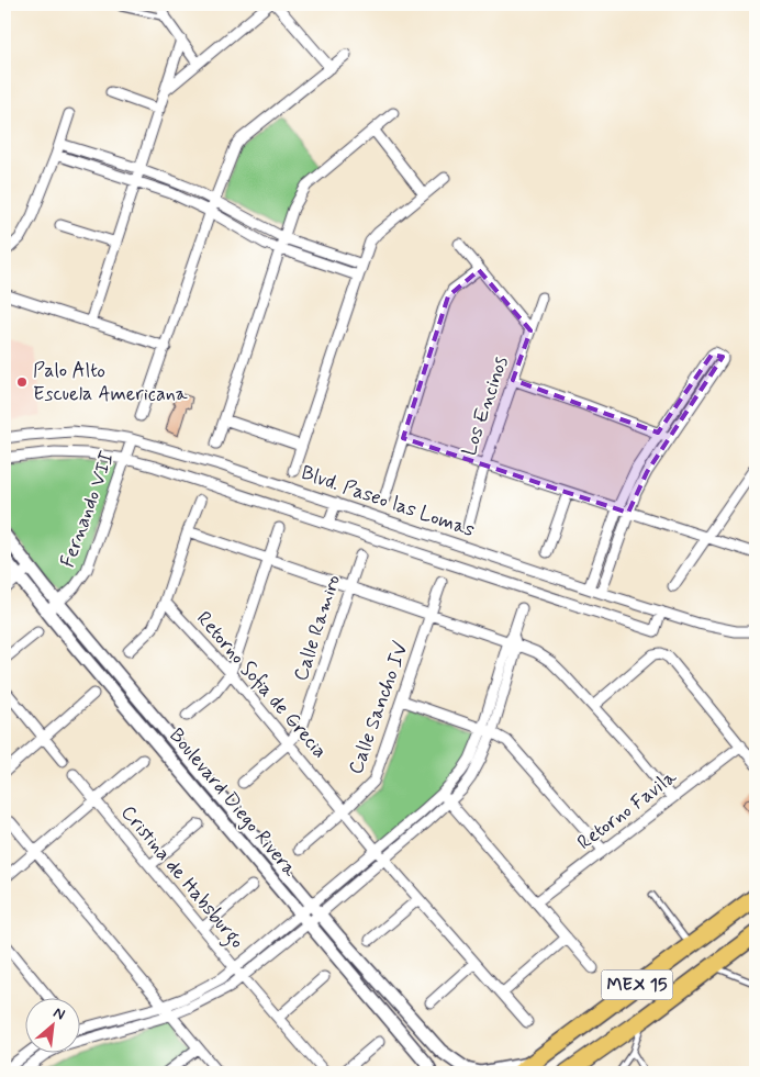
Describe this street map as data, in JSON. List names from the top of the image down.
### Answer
{
  "streets": {
    "highway": ["MEX 15"],
    "street": [
      "Los Encinos",
      "Blvd. Paseo las Lomas",
      "Fernando VII",
      "Calle Ramiro",
      "Retorno Sofia de Grecia",
      "Calle Sancho IV",
      "Boulevard Diego Rivera",
      "Retorno Favila",
      "Cristina de Habsburgo"
    ]
  },
  "crossings": [
    ["Blvd. Paseo las Lomas", "Fernando VII"],
    ["Fernando VII", "Boulevard Diego Rivera"],
    ["Calle Ramiro", "Retorno Sofia de Grecia"],
    ["Retorno Sofia de Grecia", "Calle Sancho IV"],
    ["Boulevard Diego Rivera", "MEX 15"]
  ],
  "places": ["Palo Alto Escuela Americana"],
  "north": "top right"
}
